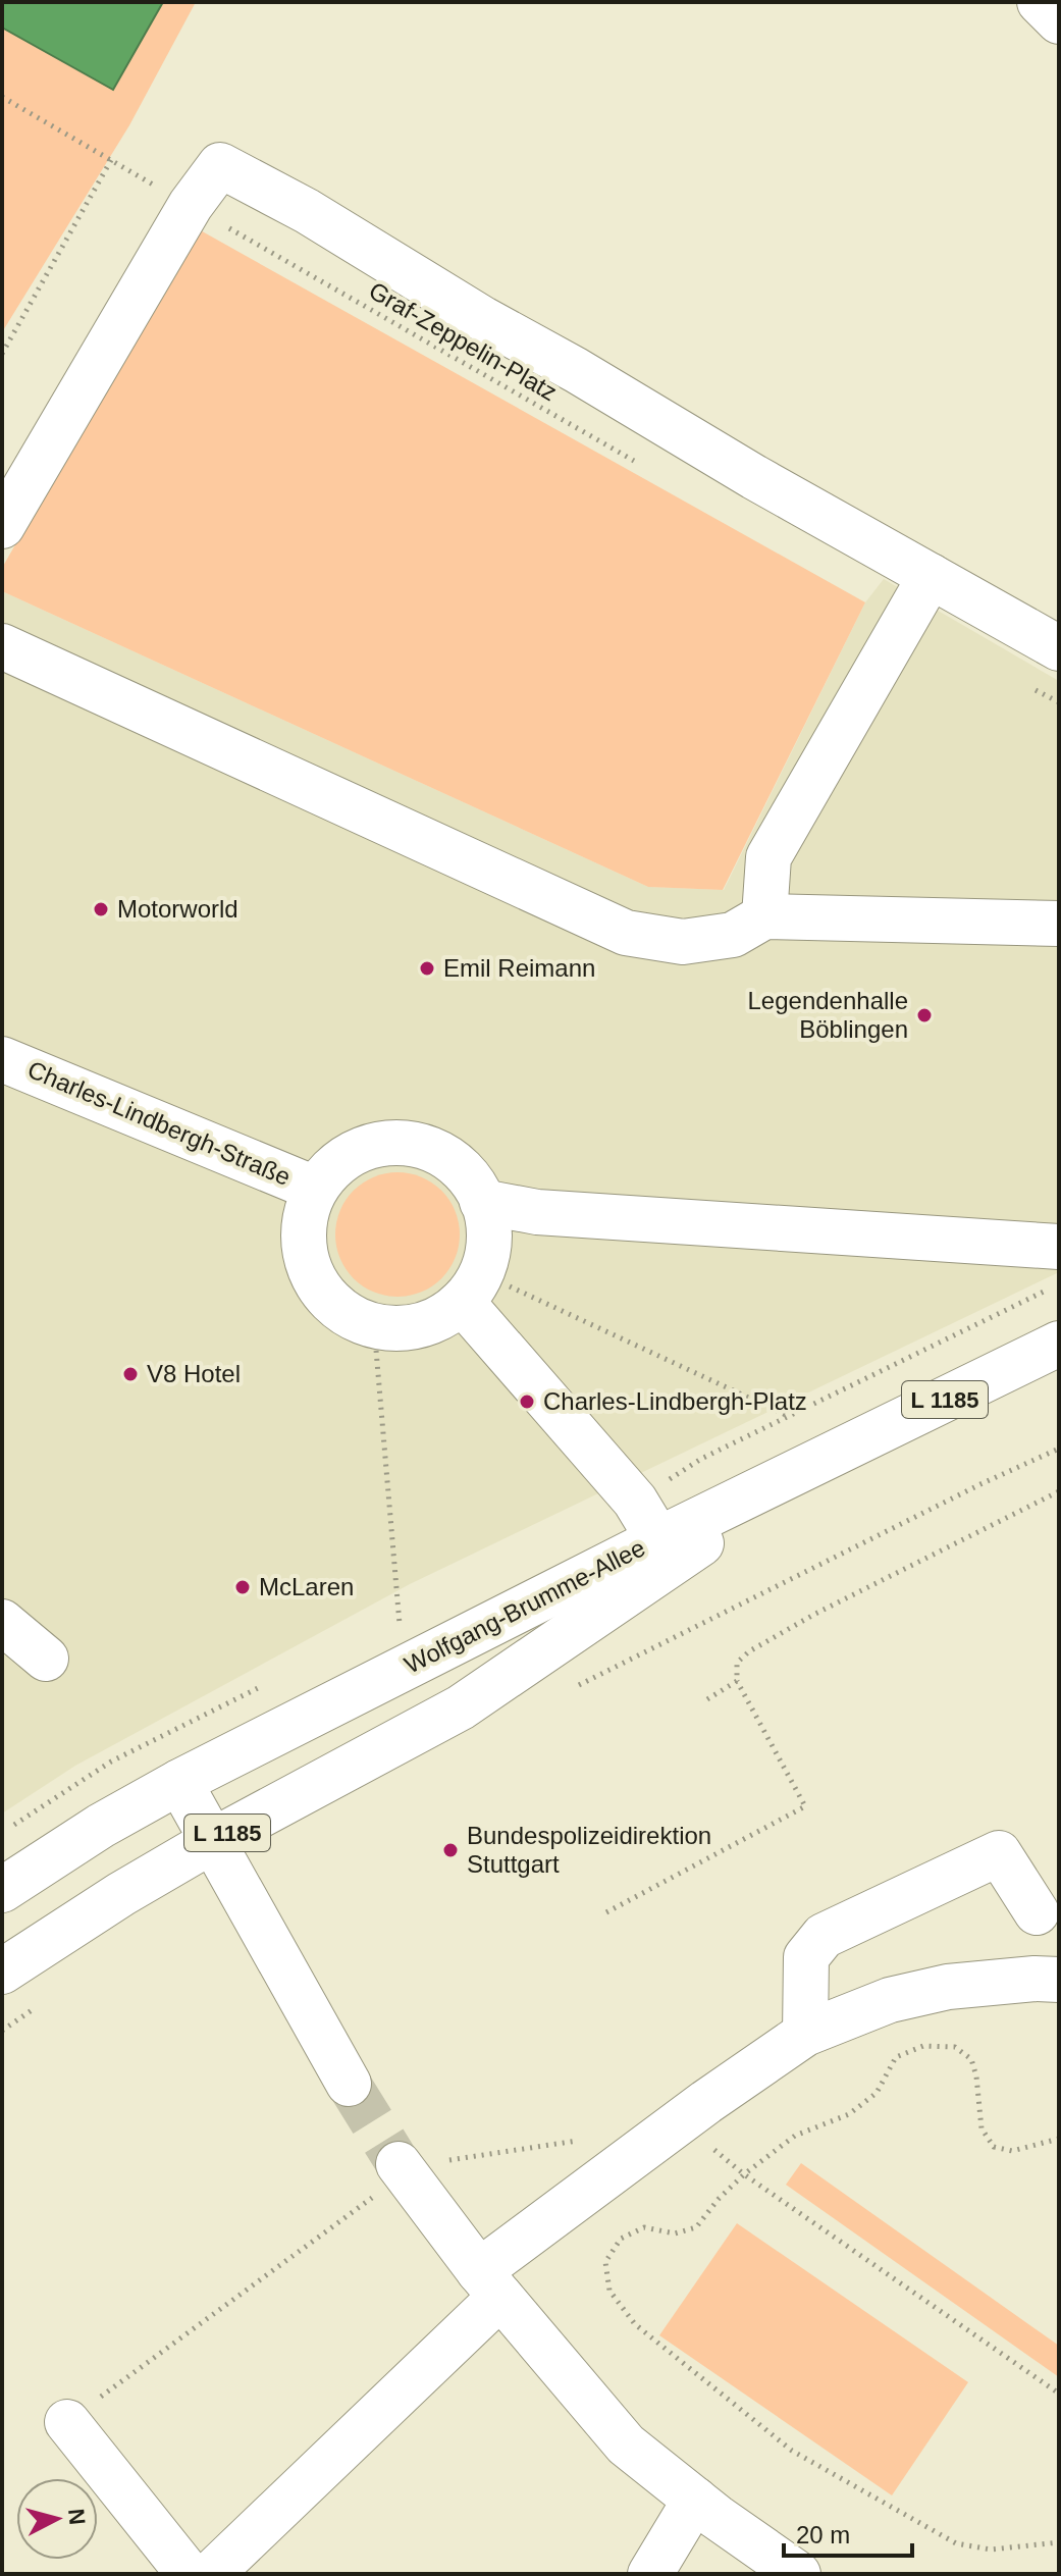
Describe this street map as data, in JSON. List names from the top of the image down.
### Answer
{
  "streets": {
    "main road": ["Charles-Lindbergh-Straße", "L 1185", "Wolfgang-Brumme-Allee"],
    "path": ["Graf-Zeppelin-Platz"]
  },
  "crossings": [
    ["L 1185", "Wolfgang-Brumme-Allee"]
  ],
  "places": [
    "Motorworld",
    "Emil Reimann",
    "Legendenhalle Böblingen",
    "V8 Hotel",
    "Charles-Lindbergh-Platz",
    "McLaren",
    "Bundespolizeidirektion Stuttgart"
  ],
  "scale_bar": "20 m",
  "north": "right"
}
